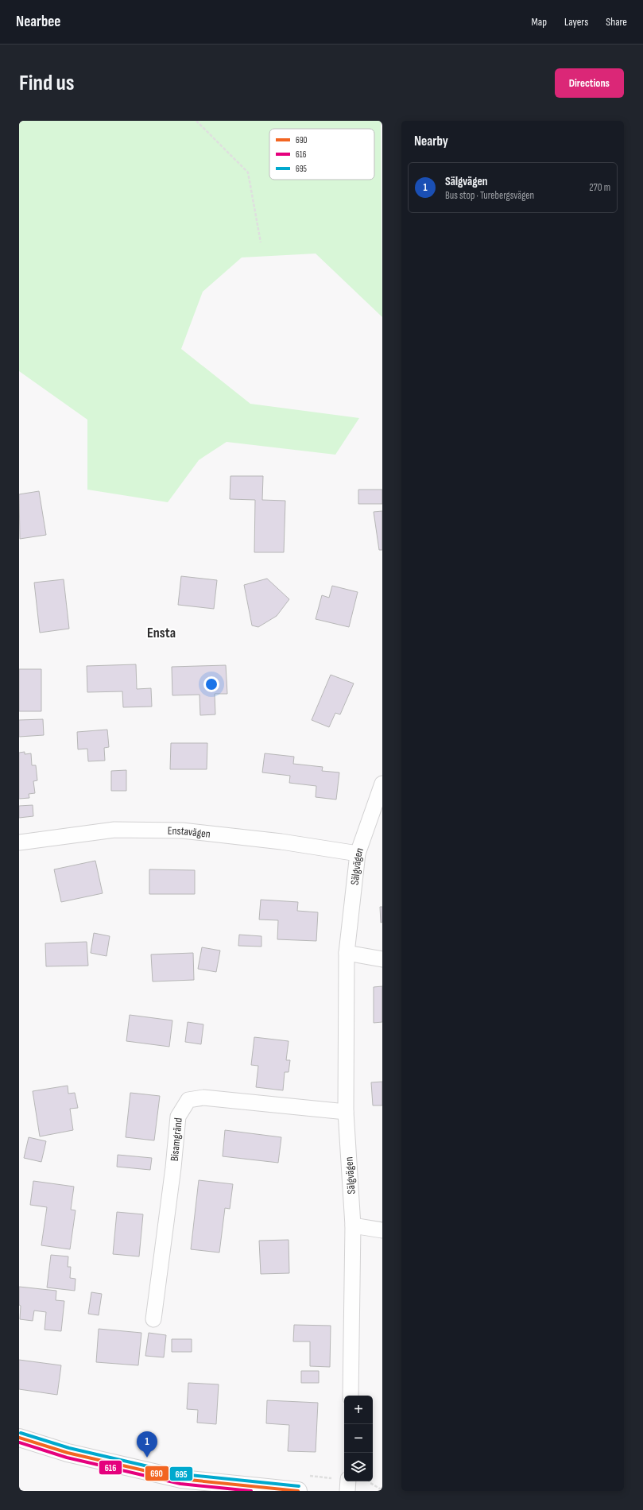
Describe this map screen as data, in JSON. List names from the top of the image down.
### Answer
{
  "streets": {
    "street": ["Enstavägen", "Sälgvägen", "Bisamgränd"]
  },
  "crossings": [
    ["Enstavägen", "Sälgvägen"],
    ["Sälgvägen", "Bisamgränd"]
  ],
  "districts": ["Ensta"],
  "lines": ["transit line 695", "transit line 690", "transit line 616"],
  "legend": ["690", "616", "695"],
  "page": {
    "header": "Nearbee",
    "nav": ["Map", "Layers", "Share"],
    "buttons": "Directions",
    "title": "Find us",
    "heading": "Nearby",
    "list": [
      {
        "mark": "1",
        "name": "Sälgvägen",
        "note": "Bus stop · Turebergsvägen",
        "value": "270 m"
      }
    ],
    "map_buttons": ["+", "−"],
    "pins": "1"
  }
}
